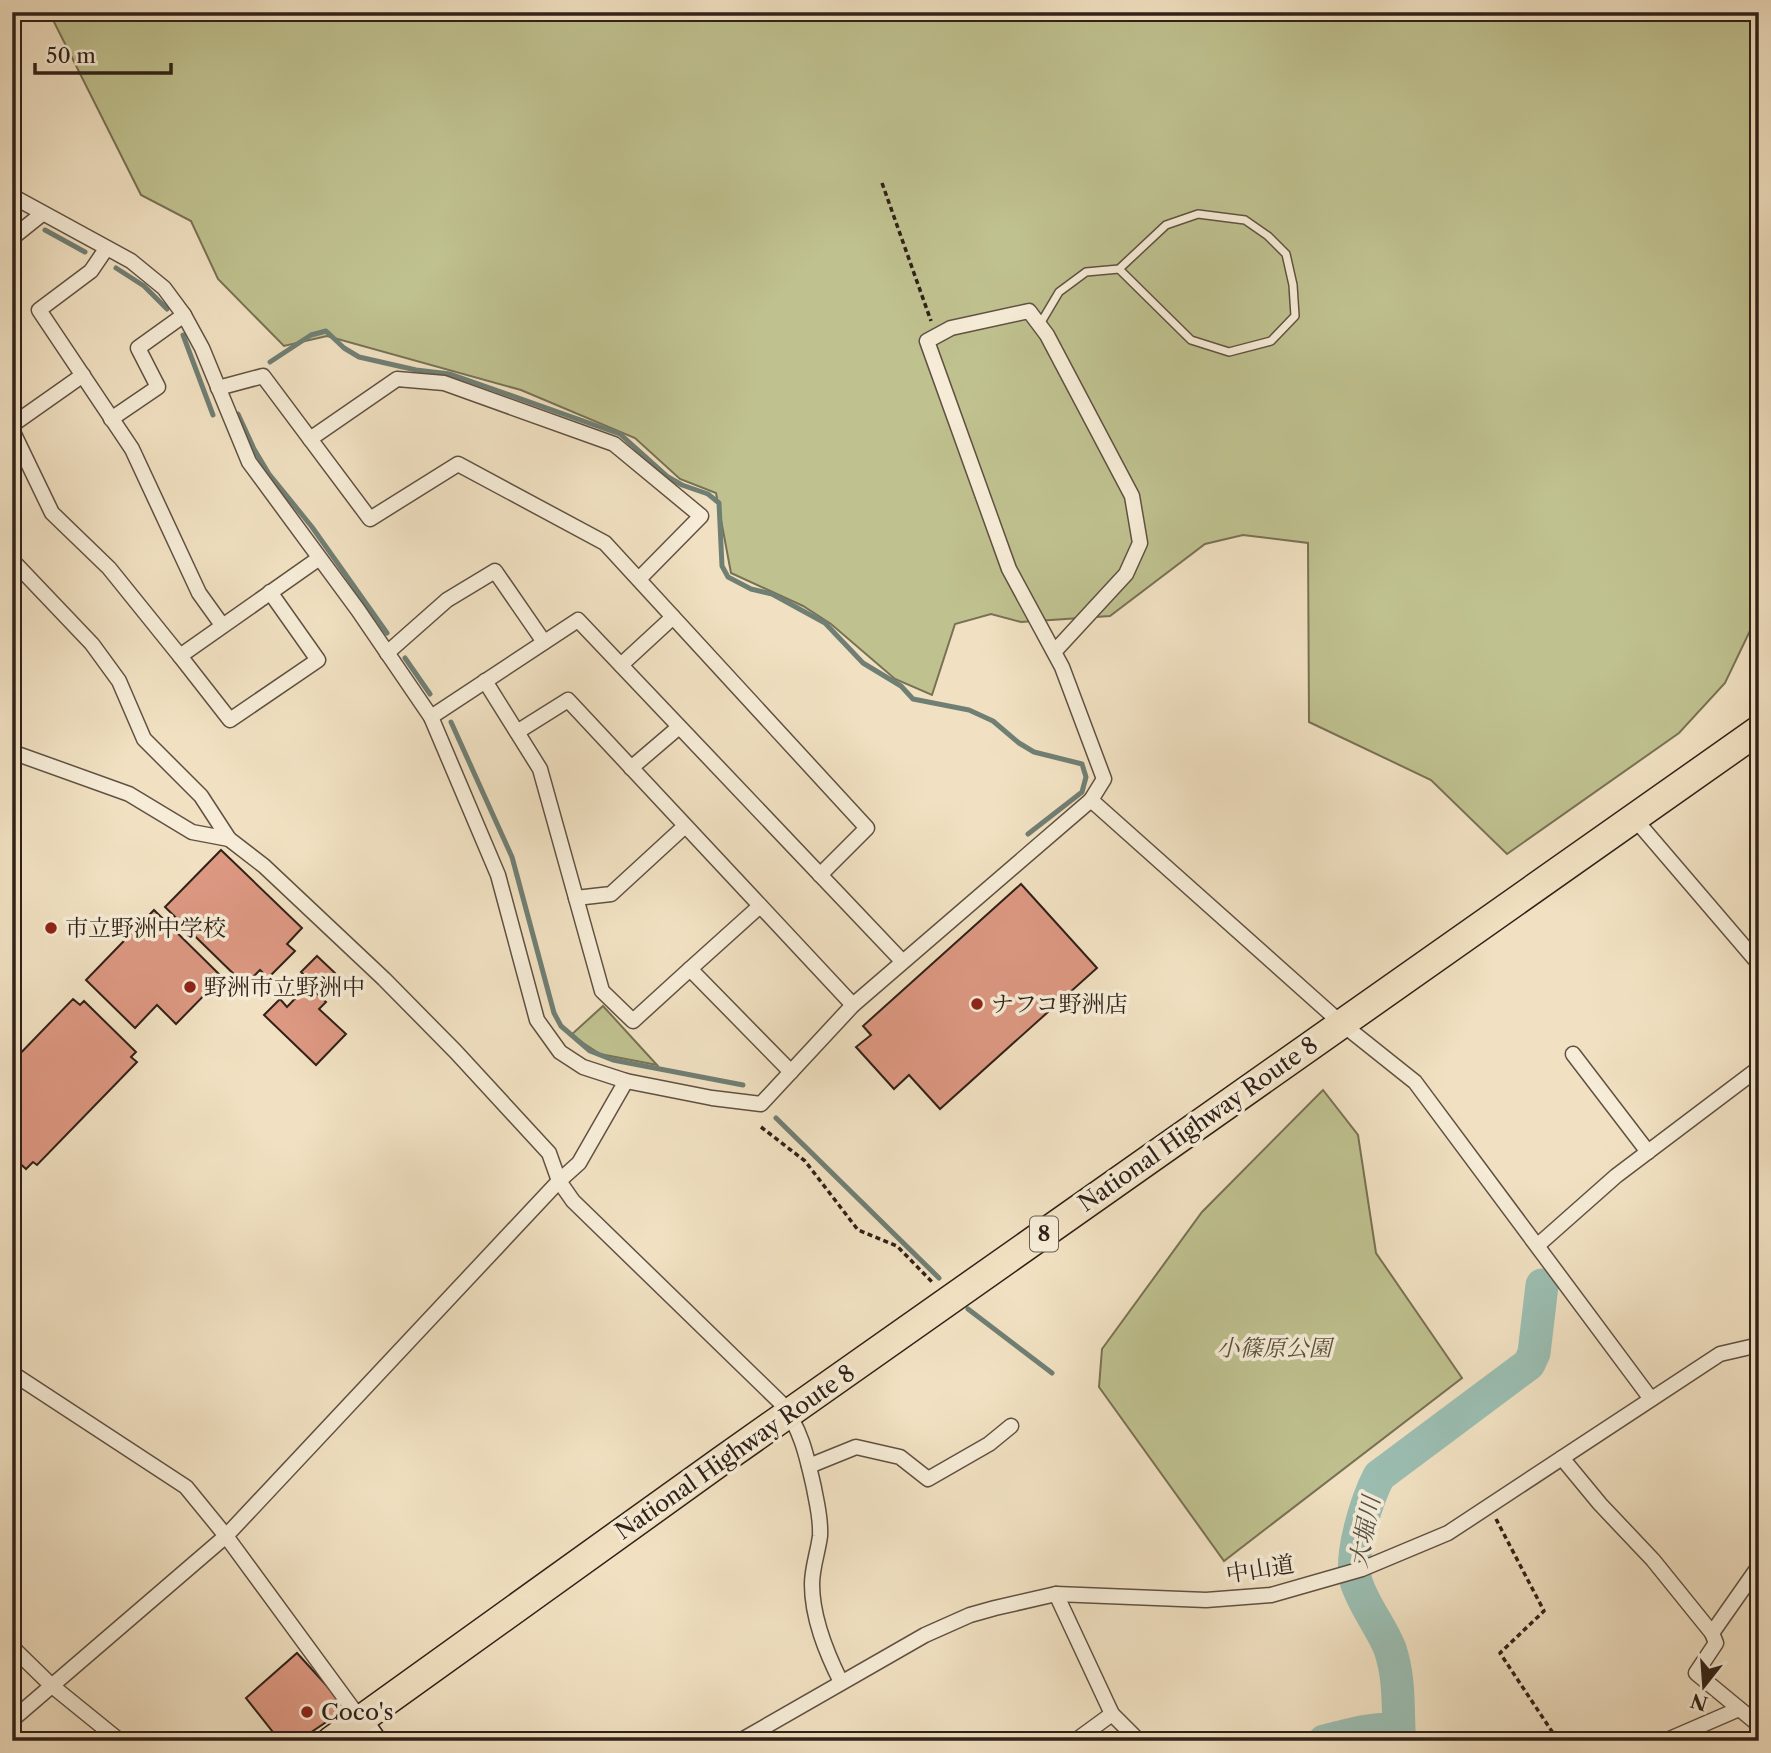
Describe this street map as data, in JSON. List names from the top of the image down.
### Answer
{
  "streets": {
    "highway": ["National Highway Route 8", "8"],
    "street": ["中山道"]
  },
  "water": ["大堀川"],
  "parks": ["小篠原公園"],
  "places": [
    "市立野洲中学校",
    "野洲市立野洲中",
    "ナフコ野洲店",
    "Coco's"
  ],
  "scale_bar": "50 m",
  "north": "bottom"
}
